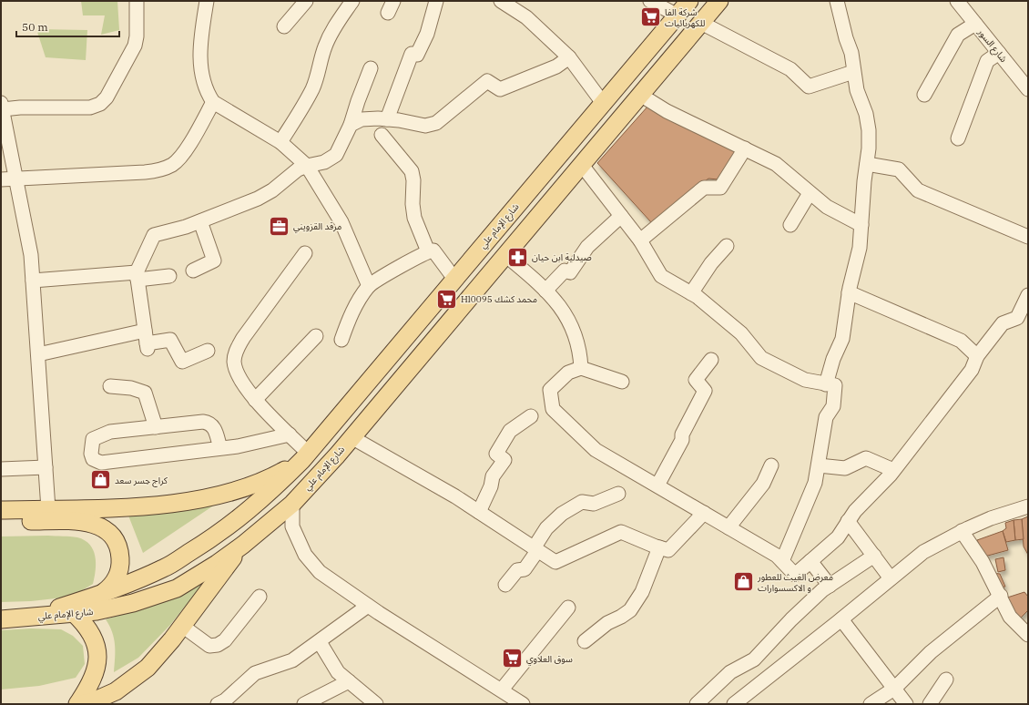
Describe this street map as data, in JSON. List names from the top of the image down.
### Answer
{
  "streets": {
    "main road": ["شارع الإمام علي"],
    "street": ["شارع السور"]
  },
  "places": {
    "supermarket": ["شركة الفا للكهربائيات", "Hl0095 محمد كشك", "سوق العلاوي"],
    "office": ["مرقد القزويني"],
    "pharmacy": ["صيدلية ابن حيان"],
    "shop": ["كراج جسر سعد", "معرض الغيث للعطور و الاكسسوارات"]
  },
  "scale_bar": "50 m"
}
